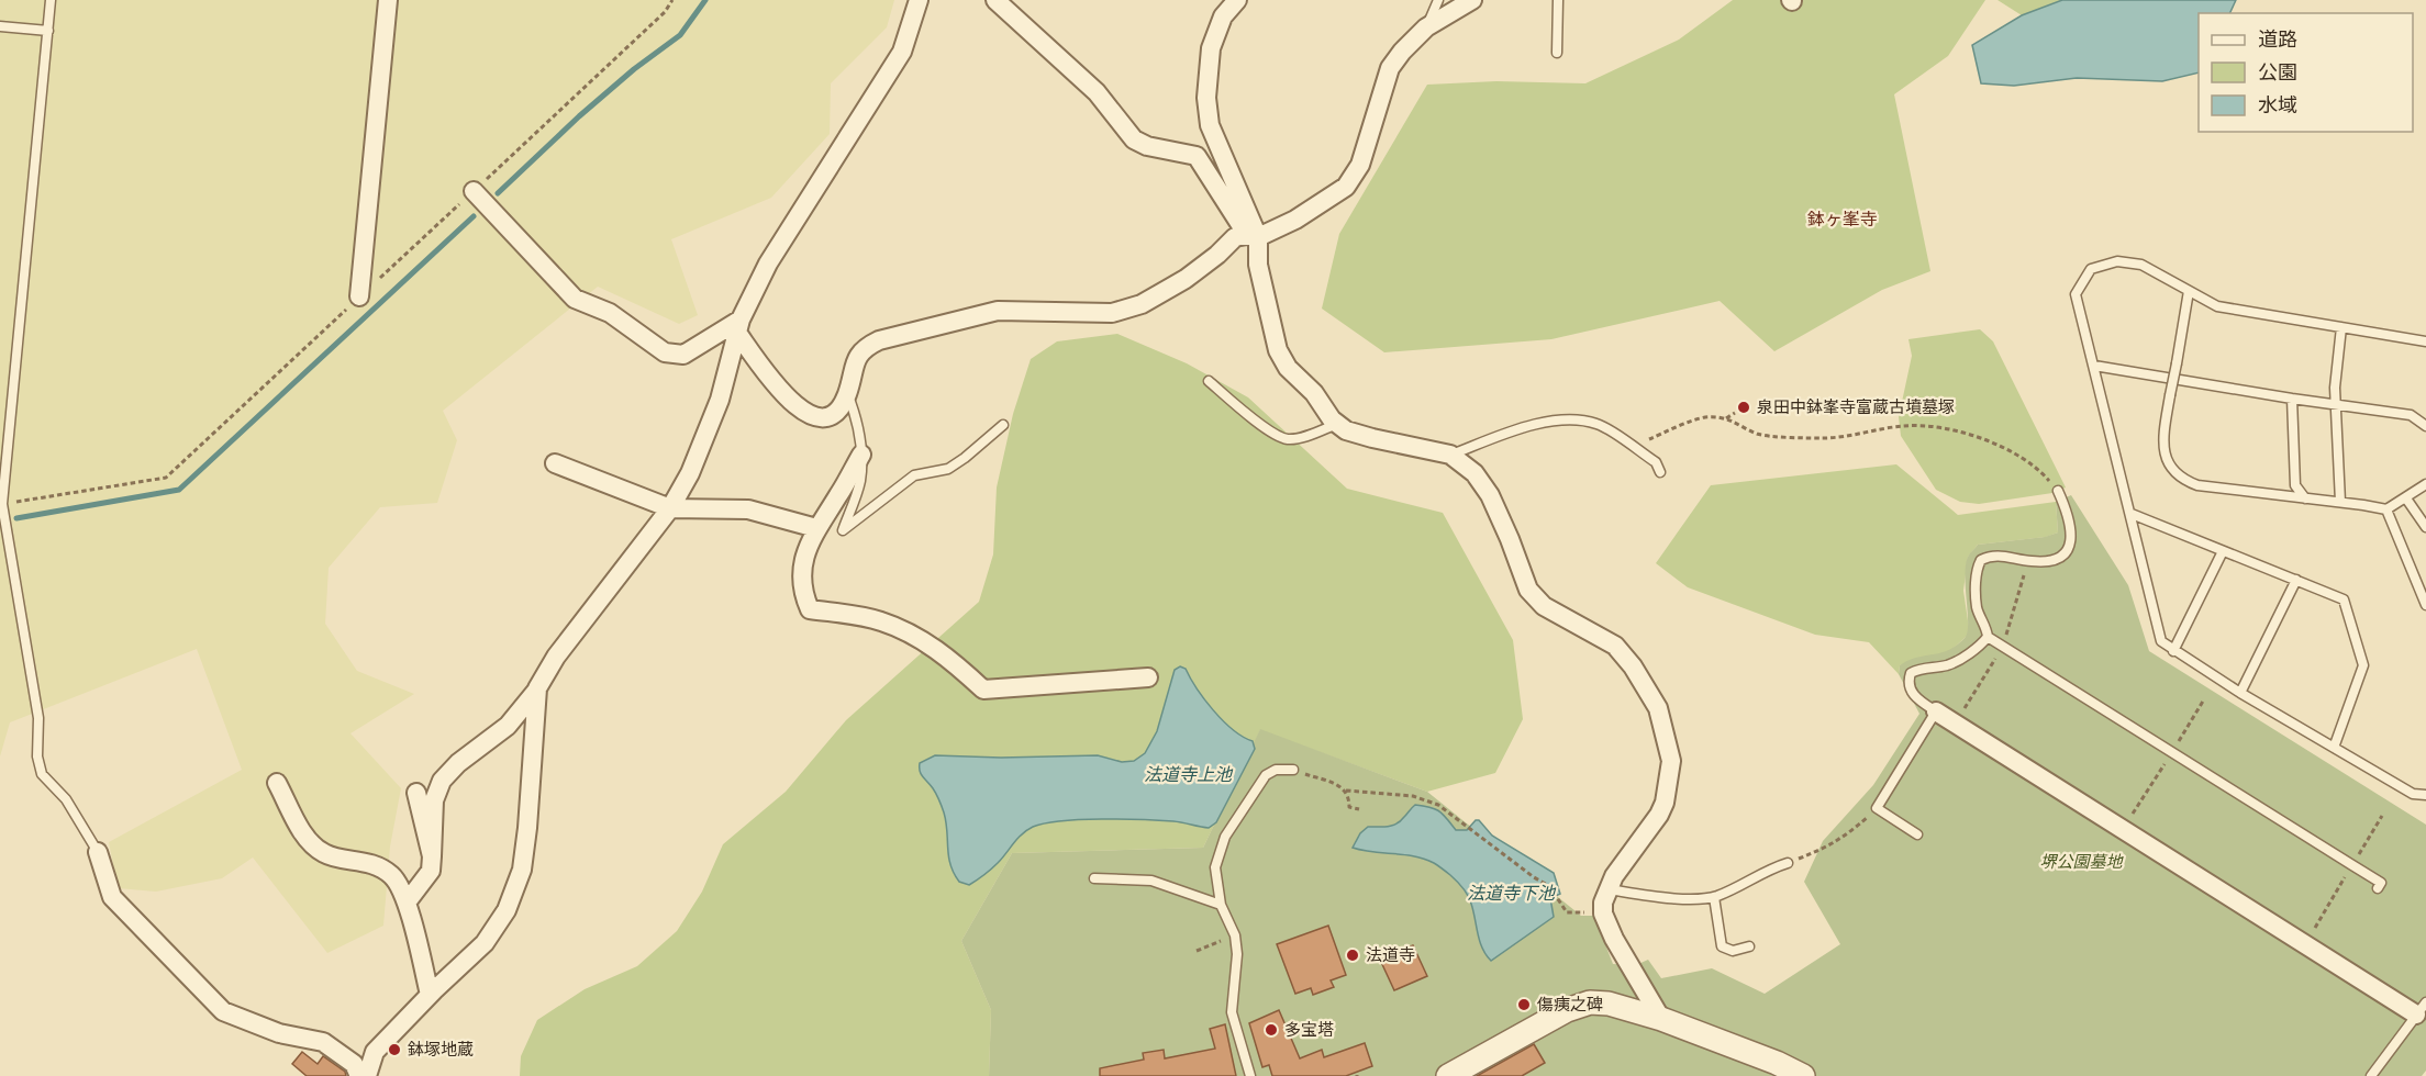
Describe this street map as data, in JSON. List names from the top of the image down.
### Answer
{
  "districts": ["鉢ヶ峯寺"],
  "water": ["法道寺上池", "法道寺下池"],
  "parks": ["堺公園墓地"],
  "places": [
    "泉田中鉢峯寺富蔵古墳墓塚",
    "法道寺",
    "傷痍之碑",
    "多宝塔",
    "鉢塚地蔵"
  ],
  "legend": ["道路", "公園", "水域"]
}
